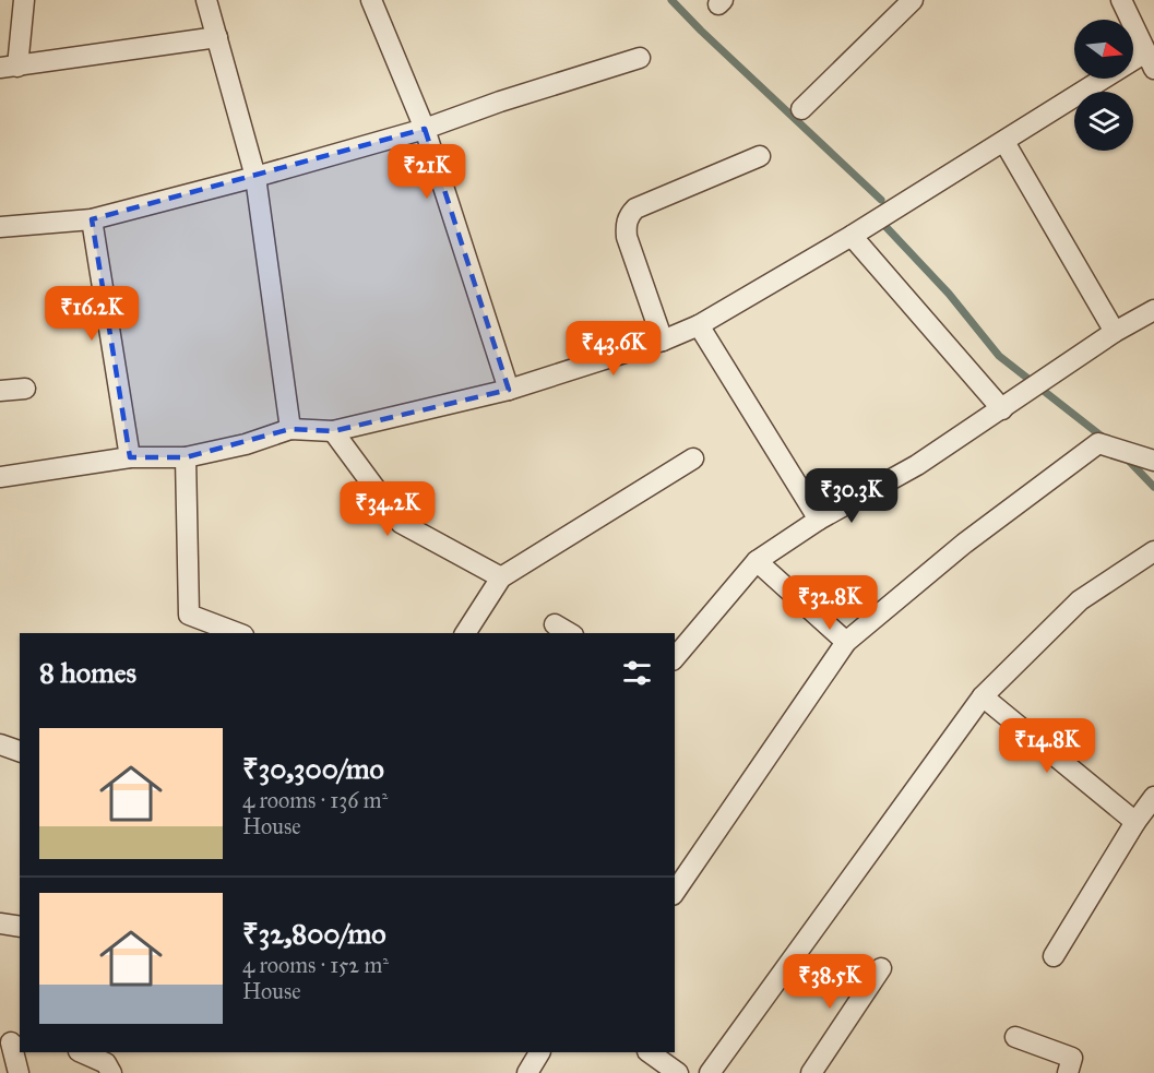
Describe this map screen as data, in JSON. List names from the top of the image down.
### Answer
{
  "north": "right",
  "page": {
    "price": [
      "₹21K",
      "₹16.2K",
      "₹43.6K",
      "₹30.3K",
      "₹34.2K",
      "₹32.8K",
      "₹14.8K",
      "₹38.5K"
    ],
    "heading": "8 homes",
    "list": [
      {
        "name": "₹30,300/mo",
        "note": "4 rooms · 136 m² · House"
      },
      {
        "name": "₹32,800/mo",
        "note": "4 rooms · 152 m² · House"
      }
    ]
  }
}
